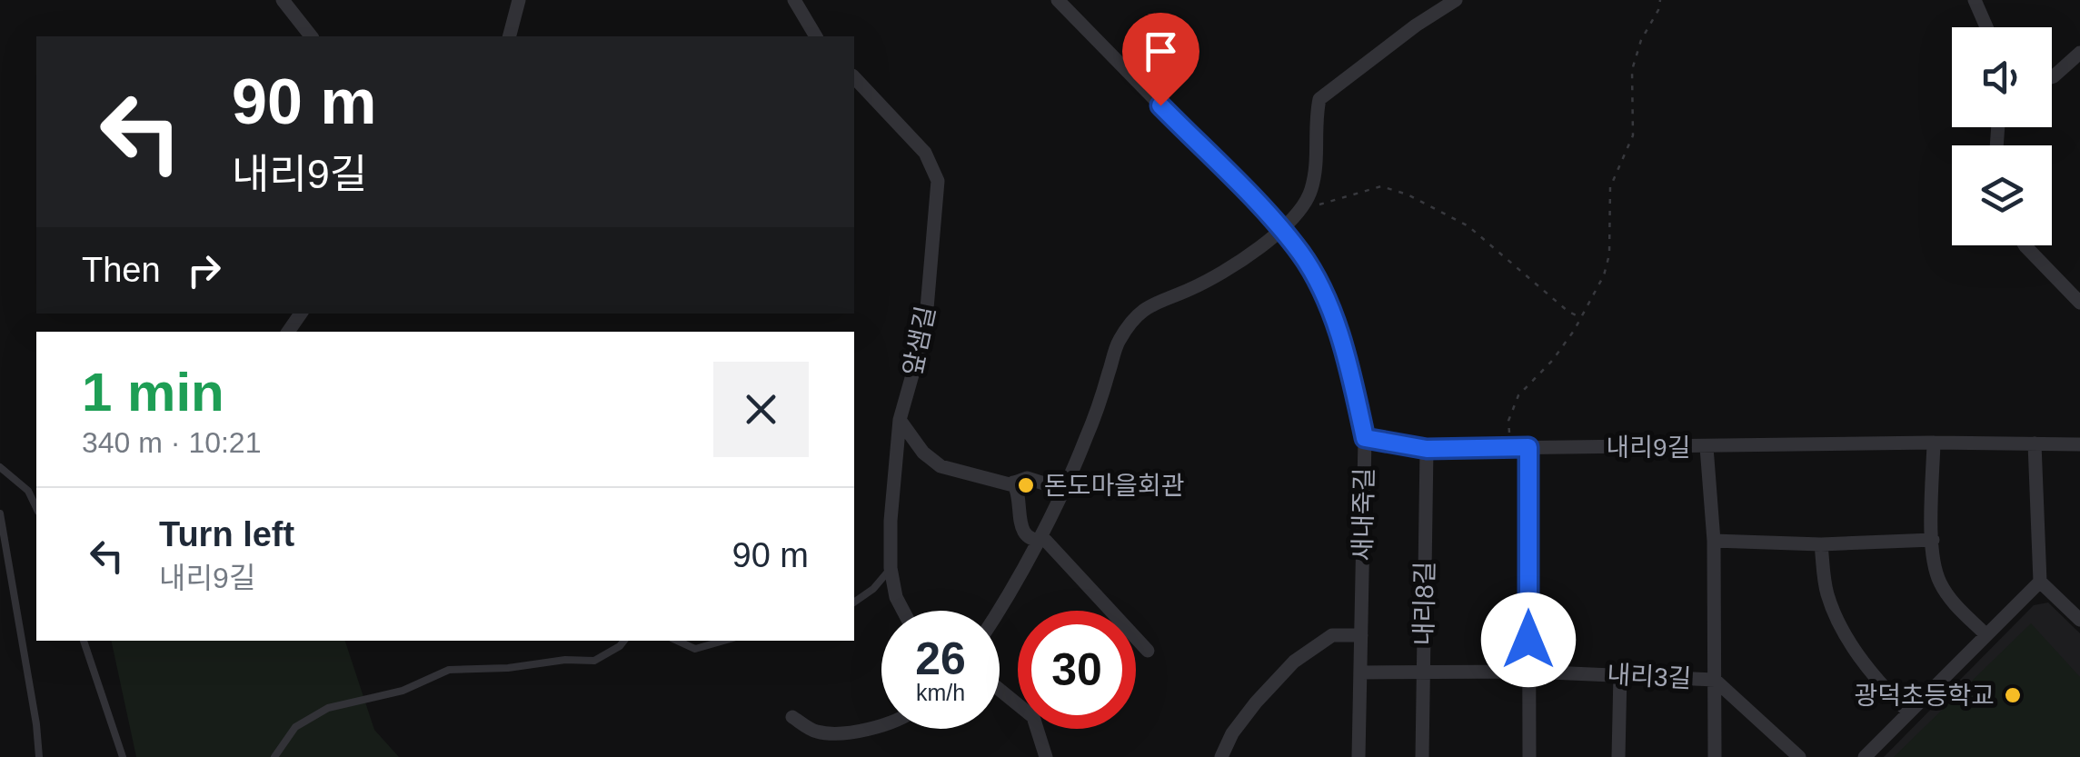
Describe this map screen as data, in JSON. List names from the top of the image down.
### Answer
{
  "streets": {
    "street": [
      "앞샘길",
      "내리9길",
      "새내죽길",
      "내리8길",
      "내리3길"
    ]
  },
  "crossings": [
    ["내리9길", "새내죽길"],
    ["내리9길", "내리8길"],
    ["새내죽길", "내리3길"],
    ["내리8길", "내리3길"]
  ],
  "places": ["돈도마을회관", "광덕초등학교"],
  "page": {
    "turn": ["90 m", "내리9길"],
    "then": "Then",
    "heading": ["1 min", "340 m · 10:21"],
    "list": [
      {
        "name": "Turn left",
        "note": "내리9길",
        "value": "90 m"
      }
    ],
    "speed": "26 km/h",
    "limit": "30"
  }
}
